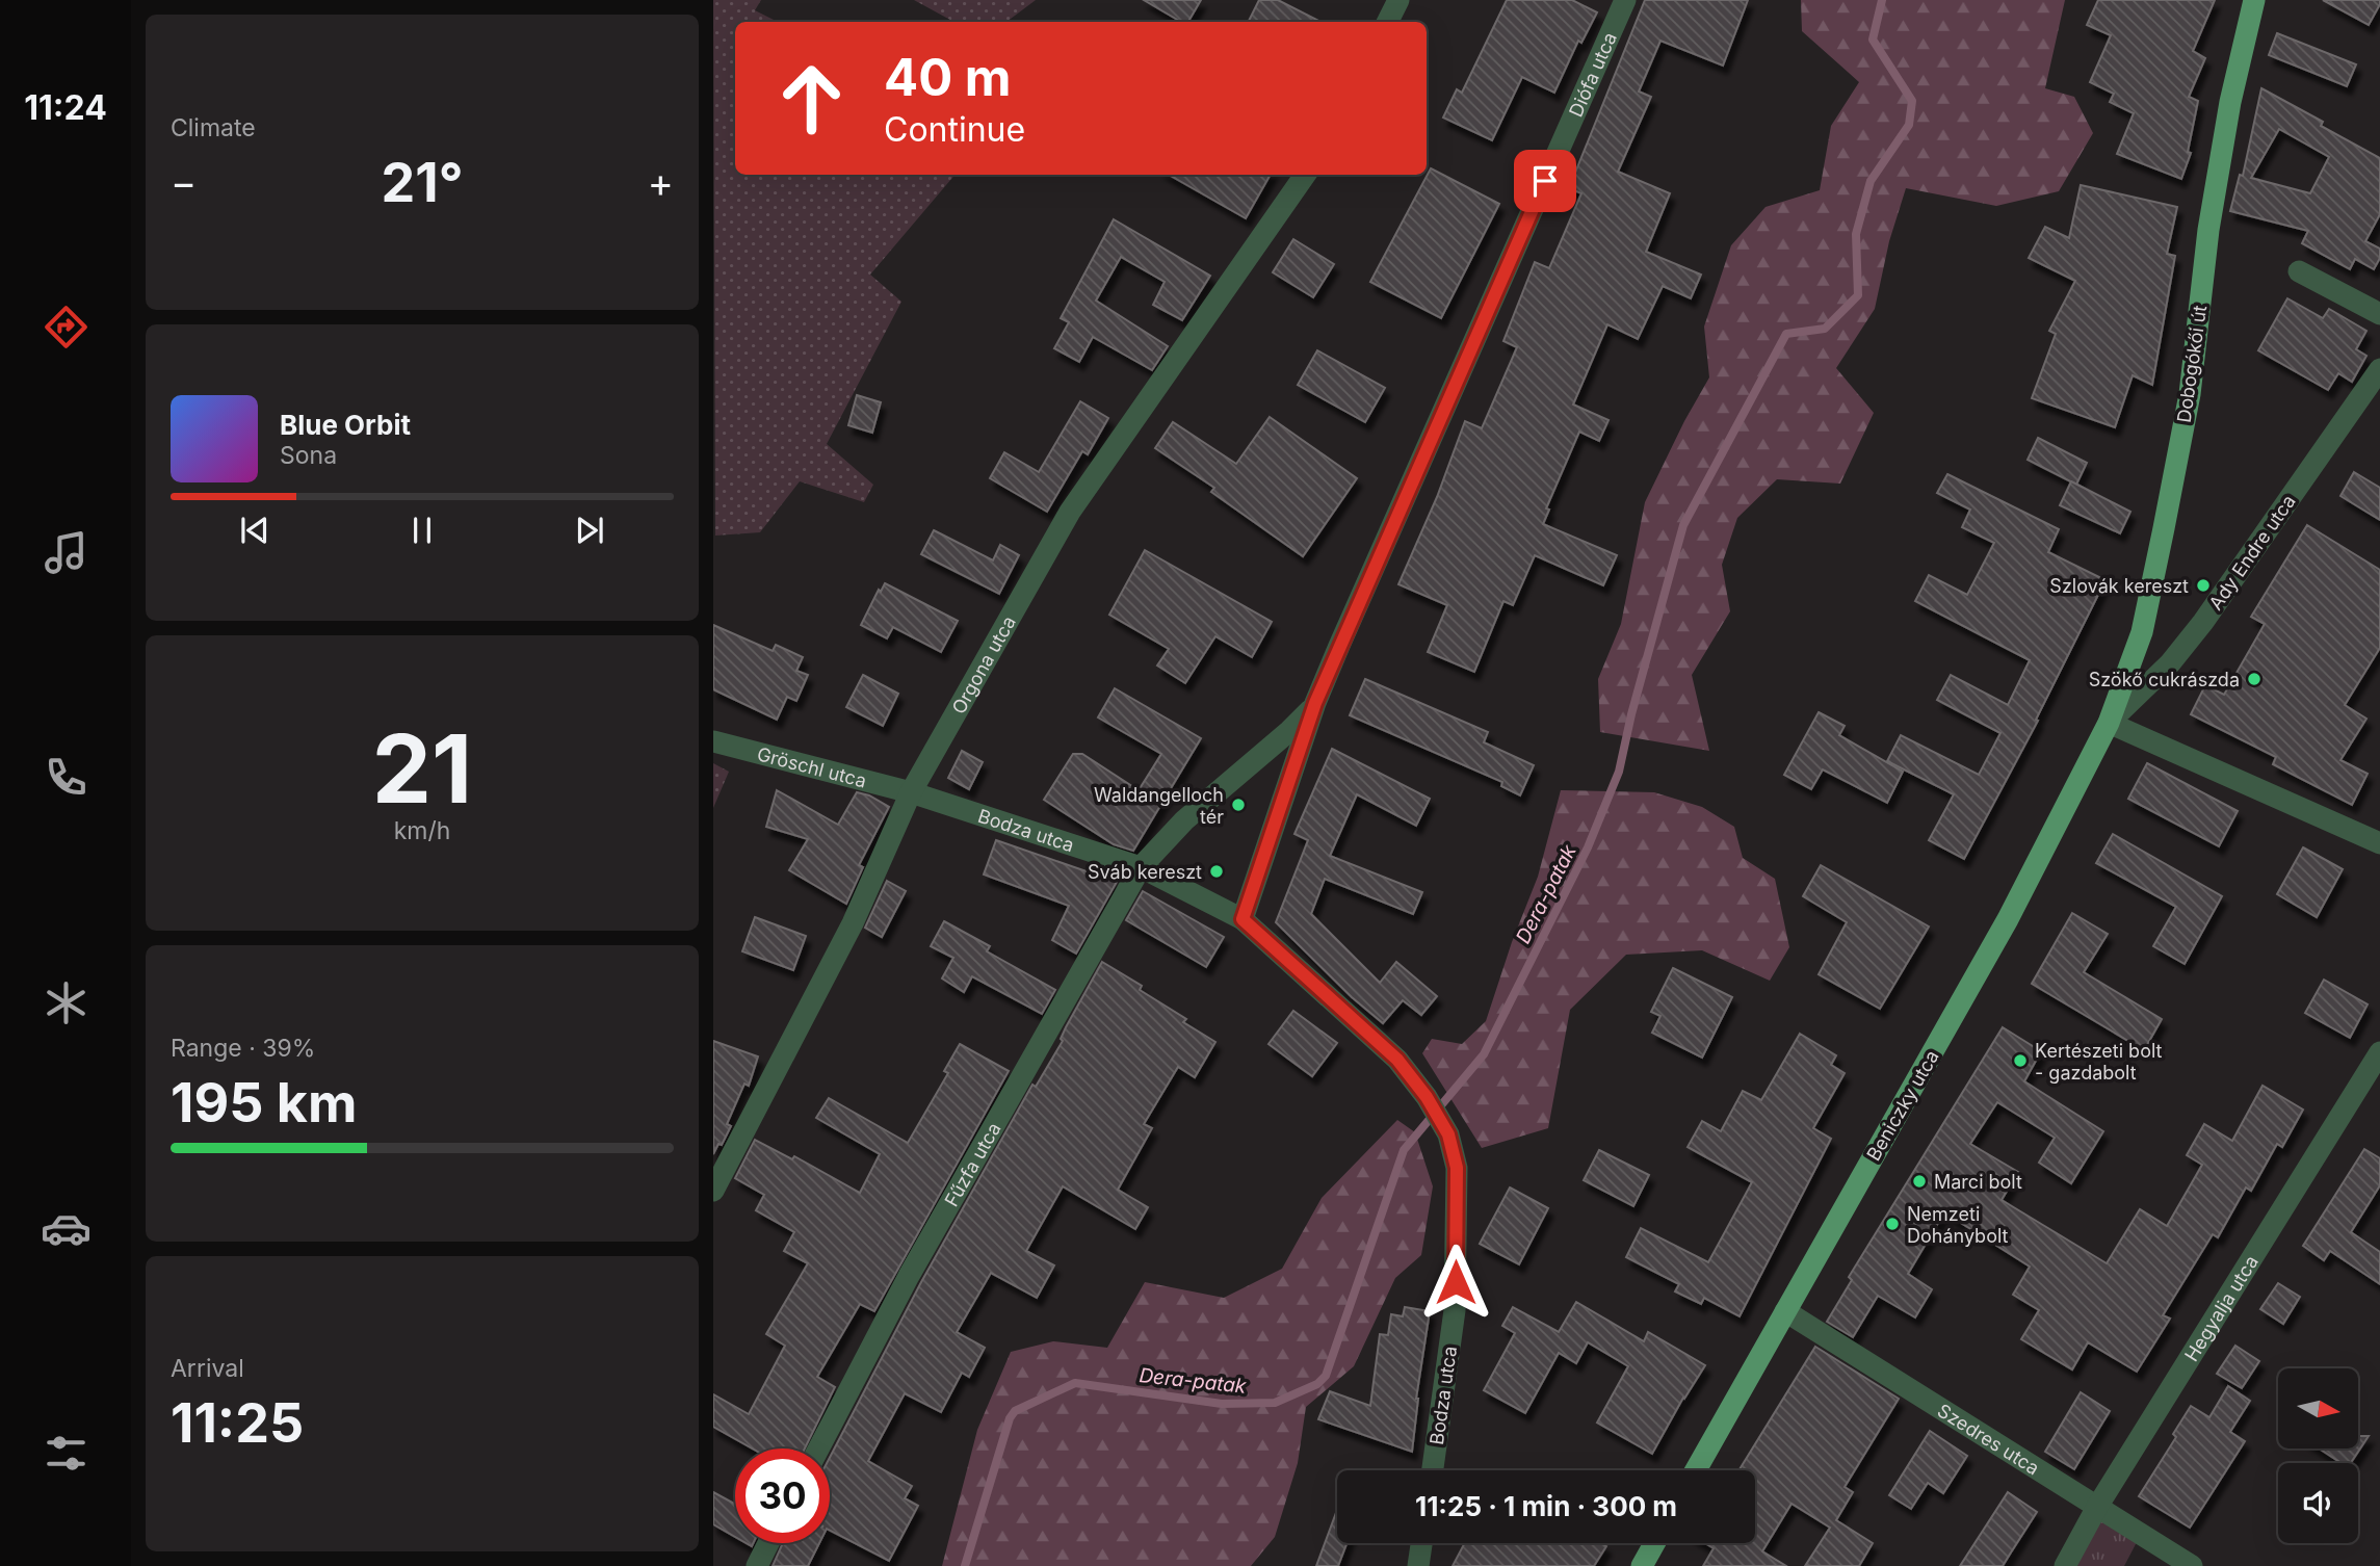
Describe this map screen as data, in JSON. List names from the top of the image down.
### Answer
{
  "streets": {
    "main road": ["Dobogókői út", "Beniczky utca"],
    "street": [
      "Diófa utca",
      "Ady Endre utca",
      "Orgona utca",
      "Gröschl utca",
      "Bodza utca",
      "Fűzfa utca",
      "Hegyalja utca",
      "Szedres utca"
    ]
  },
  "crossings": [
    ["Diófa utca", "Bodza utca"],
    ["Dobogókői út", "Ady Endre utca"],
    ["Dobogókői út", "Beniczky utca"],
    ["Ady Endre utca", "Beniczky utca"],
    ["Orgona utca", "Gröschl utca"],
    ["Orgona utca", "Bodza utca"],
    ["Gröschl utca", "Bodza utca"],
    ["Bodza utca", "Fűzfa utca"],
    ["Beniczky utca", "Szedres utca"],
    ["Hegyalja utca", "Szedres utca"]
  ],
  "water": ["Dera-patak"],
  "places": [
    "Szlovák kereszt",
    "Szökő cukrászda",
    "Waldangelloch tér",
    "Sváb kereszt",
    "Kertészeti bolt - gazdabolt",
    "Marci bolt",
    "Nemzeti Dohánybolt"
  ],
  "north": "right",
  "page": {
    "tabs": "11:24",
    "tile": [
      "Climate",
      ["21", "km/h"],
      ["Range · 39%", "195 km"],
      ["Arrival", "11:25"]
    ],
    "turn": ["40 m", "Continue"],
    "heat": ["−", "21°", "+"],
    "song": ["Blue Orbit", "Sona"],
    "limit": "30",
    "trip": "11:25 · 1 min · 300 m"
  }
}
